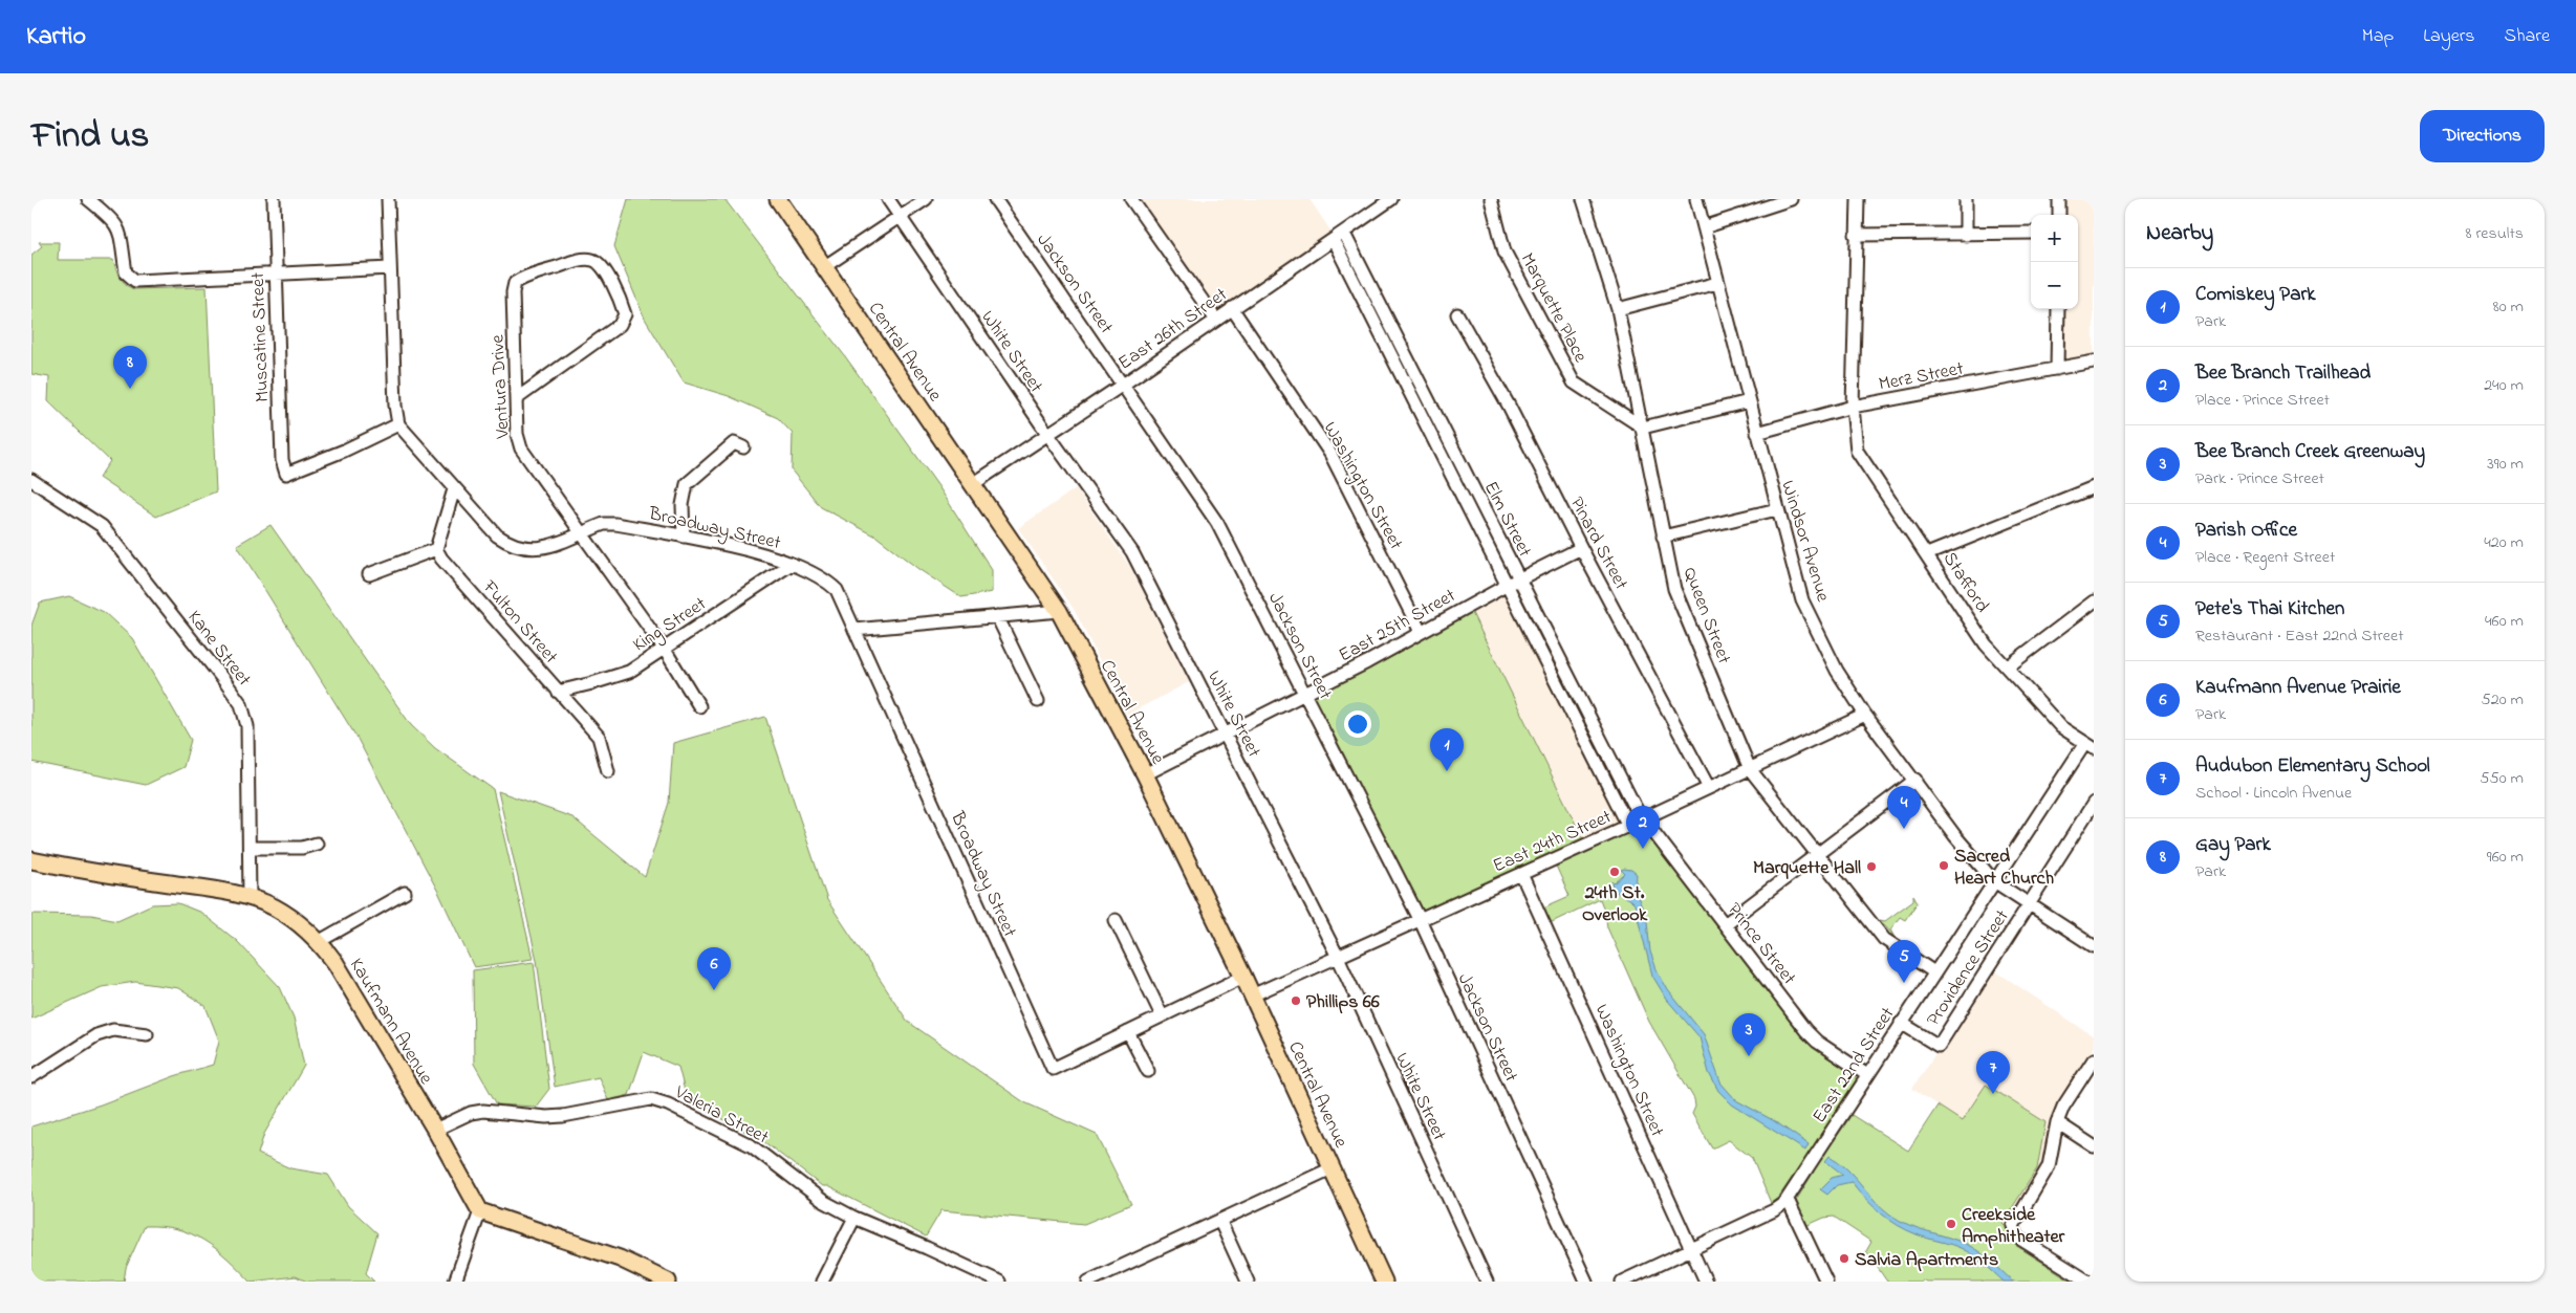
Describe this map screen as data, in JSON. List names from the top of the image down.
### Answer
{
  "streets": {
    "main road": ["Central Avenue", "Kaufmann Avenue"],
    "street": [
      "Jackson Street",
      "Marquette Place",
      "East 26th Street",
      "Muscatine Street",
      "White Street",
      "Merz Street",
      "Ventura Drive",
      "Washington Street",
      "Elm Street",
      "Broadway Street",
      "Windsor Avenue",
      "Pinard Street",
      "Stafford",
      "Queen Street",
      "Fulton Street",
      "King Street",
      "East 25th Street",
      "Kane Street",
      "East 24th Street",
      "Prince Street",
      "Providence Street",
      "East 22nd Street",
      "Valeria Street"
    ]
  },
  "crossings": [
    ["Jackson Street", "East 26th Street"],
    ["Jackson Street", "East 25th Street"],
    ["Jackson Street", "East 24th Street"],
    ["Marquette Place", "Queen Street"],
    ["East 26th Street", "Central Avenue"],
    ["East 26th Street", "White Street"],
    ["East 26th Street", "Washington Street"],
    ["East 26th Street", "Elm Street"],
    ["Muscatine Street", "Broadway Street"],
    ["Central Avenue", "East 25th Street"],
    ["Central Avenue", "East 24th Street"],
    ["White Street", "East 25th Street"],
    ["White Street", "East 24th Street"],
    ["Merz Street", "Windsor Avenue"],
    ["Merz Street", "Stafford"],
    ["Ventura Drive", "Broadway Street"],
    ["Ventura Drive", "King Street"],
    ["Washington Street", "East 25th Street"],
    ["Washington Street", "East 24th Street"],
    ["Washington Street", "East 22nd Street"],
    ["Elm Street", "East 25th Street"],
    ["Elm Street", "East 24th Street"],
    ["Elm Street", "Prince Street"],
    ["Broadway Street", "King Street"],
    ["Windsor Avenue", "East 24th Street"],
    ["Windsor Avenue", "Providence Street"],
    ["Windsor Avenue", "East 22nd Street"],
    ["Pinard Street", "East 25th Street"],
    ["Pinard Street", "East 24th Street"],
    ["Stafford", "East 22nd Street"],
    ["Queen Street", "East 24th Street"],
    ["Queen Street", "East 22nd Street"],
    ["Fulton Street", "King Street"],
    ["Kane Street", "Kaufmann Avenue"],
    ["East 24th Street", "Prince Street"],
    ["Prince Street", "East 22nd Street"],
    ["Providence Street", "East 22nd Street"],
    ["Kaufmann Avenue", "Valeria Street"]
  ],
  "places": [
    "Sacred Heart Church",
    "Marquette Hall",
    "24th St. Overlook",
    "Phillips 66",
    "Creekside Amphitheater",
    "Salvia Apartments"
  ],
  "page": {
    "header": "Kartio",
    "nav": ["Map", "Layers", "Share"],
    "title": "Find us",
    "buttons": "Directions",
    "heading": ["Nearby", "8 results"],
    "map_buttons": ["+", "−"],
    "list": [
      {
        "mark": "1",
        "name": "Comiskey Park",
        "note": "Park",
        "value": "80 m"
      },
      {
        "mark": "2",
        "name": "Bee Branch Trailhead",
        "note": "Place · Prince Street",
        "value": "240 m"
      },
      {
        "mark": "3",
        "name": "Bee Branch Creek Greenway",
        "note": "Park · Prince Street",
        "value": "390 m"
      },
      {
        "mark": "4",
        "name": "Parish Office",
        "note": "Place · Regent Street",
        "value": "420 m"
      },
      {
        "mark": "5",
        "name": "Pete's Thai Kitchen",
        "note": "Restaurant · East 22nd Street",
        "value": "460 m"
      },
      {
        "mark": "6",
        "name": "Kaufmann Avenue Prairie",
        "note": "Park",
        "value": "520 m"
      },
      {
        "mark": "7",
        "name": "Audubon Elementary School",
        "note": "School · Lincoln Avenue",
        "value": "550 m"
      },
      {
        "mark": "8",
        "name": "Gay Park",
        "note": "Park",
        "value": "960 m"
      }
    ],
    "pins": [
      "8",
      "1",
      "4",
      "2",
      "5",
      "6",
      "3",
      "7"
    ]
  }
}
